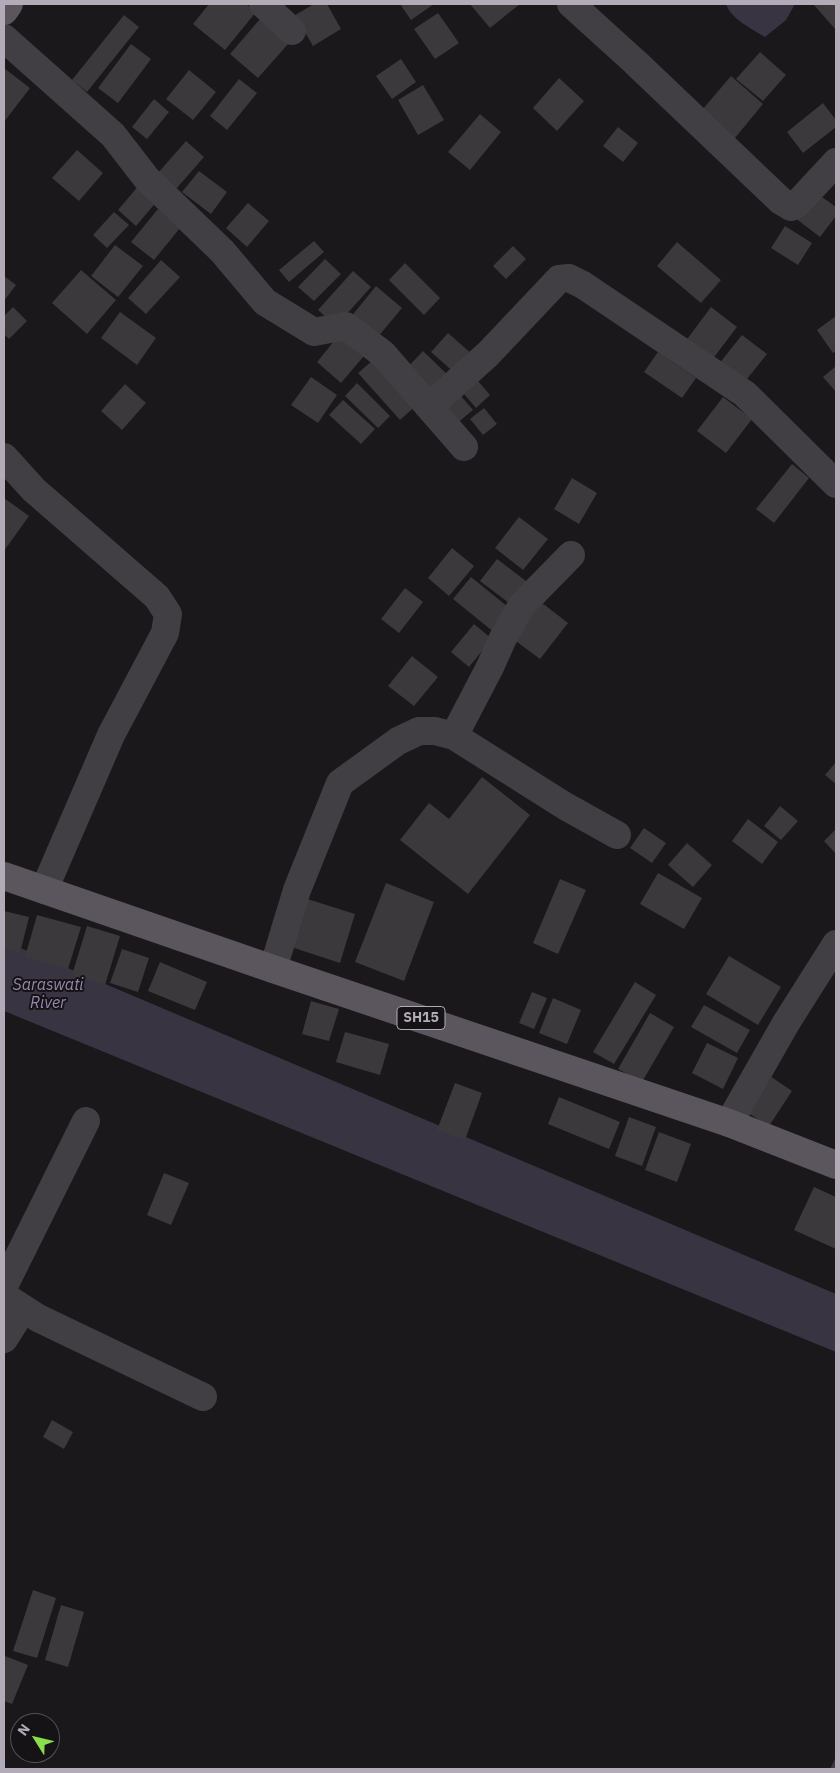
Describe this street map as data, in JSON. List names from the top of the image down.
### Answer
{
  "streets": {
    "main road": ["SH15"]
  },
  "water": ["Saraswati River"],
  "north": "top left"
}
